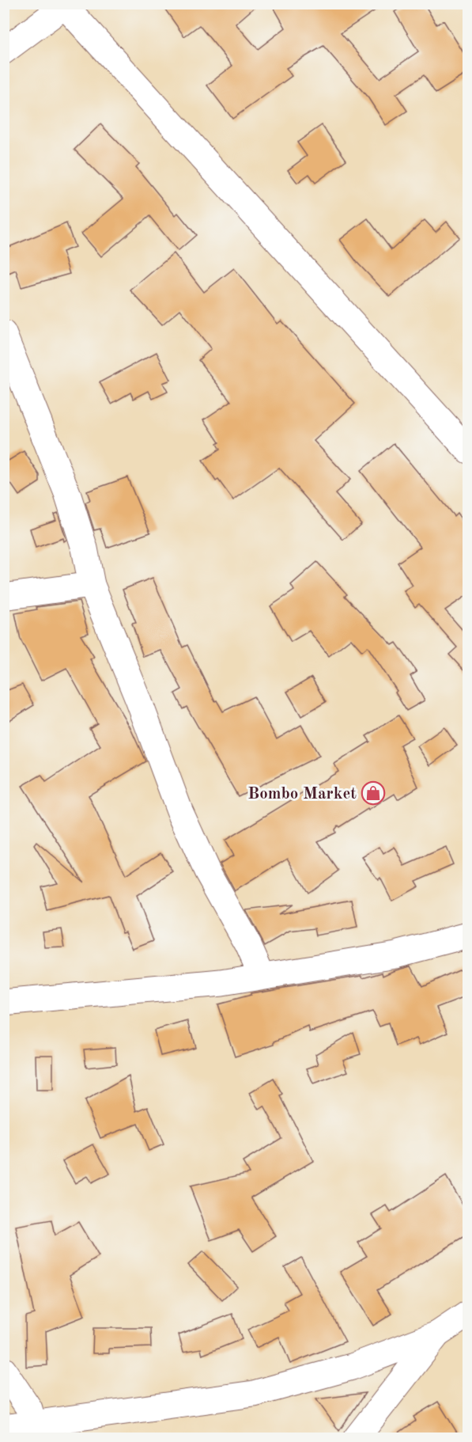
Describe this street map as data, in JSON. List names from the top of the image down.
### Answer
{
  "places": {
    "shop": ["Bombo Market"]
  }
}
